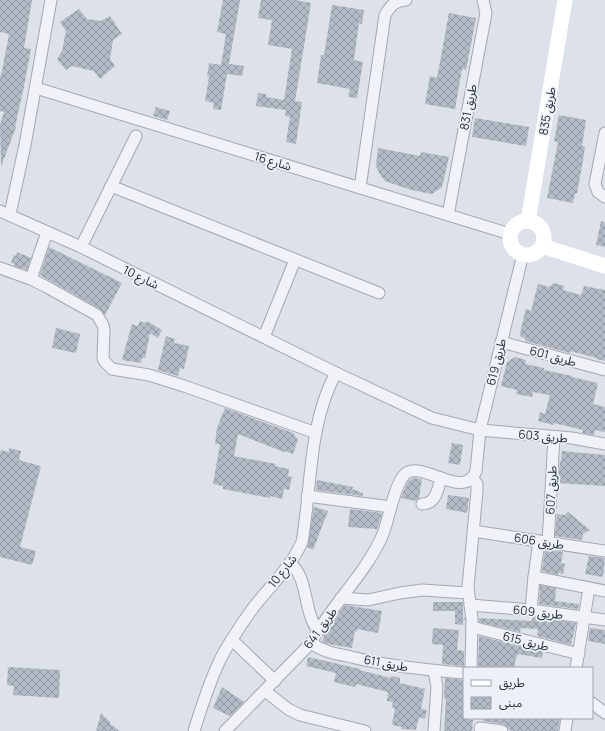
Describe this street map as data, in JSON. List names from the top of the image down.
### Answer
{
  "streets": {
    "street": [
      "طريق 831",
      "طريق 835",
      "شارع 16",
      "شارع 10",
      "طريق 601",
      "طريق 619",
      "طريق 603",
      "طريق 607",
      "طريق 606",
      "طريق 609",
      "طريق 641",
      "طريق 615",
      "طريق 611"
    ]
  },
  "crossings": [
    ["طريق 831", "شارع 16"],
    ["طريق 835", "شارع 16"],
    ["طريق 835", "طريق 619"],
    ["شارع 16", "طريق 619"],
    ["شارع 10", "طريق 619"],
    ["شارع 10", "طريق 603"],
    ["طريق 601", "طريق 619"],
    ["طريق 619", "طريق 603"],
    ["طريق 619", "طريق 606"],
    ["طريق 619", "طريق 609"],
    ["طريق 619", "طريق 615"],
    ["طريق 603", "طريق 607"],
    ["طريق 607", "طريق 606"],
    ["طريق 607", "طريق 609"],
    ["طريق 641", "طريق 611"]
  ],
  "legend": ["طريق", "مبنى"]
}
